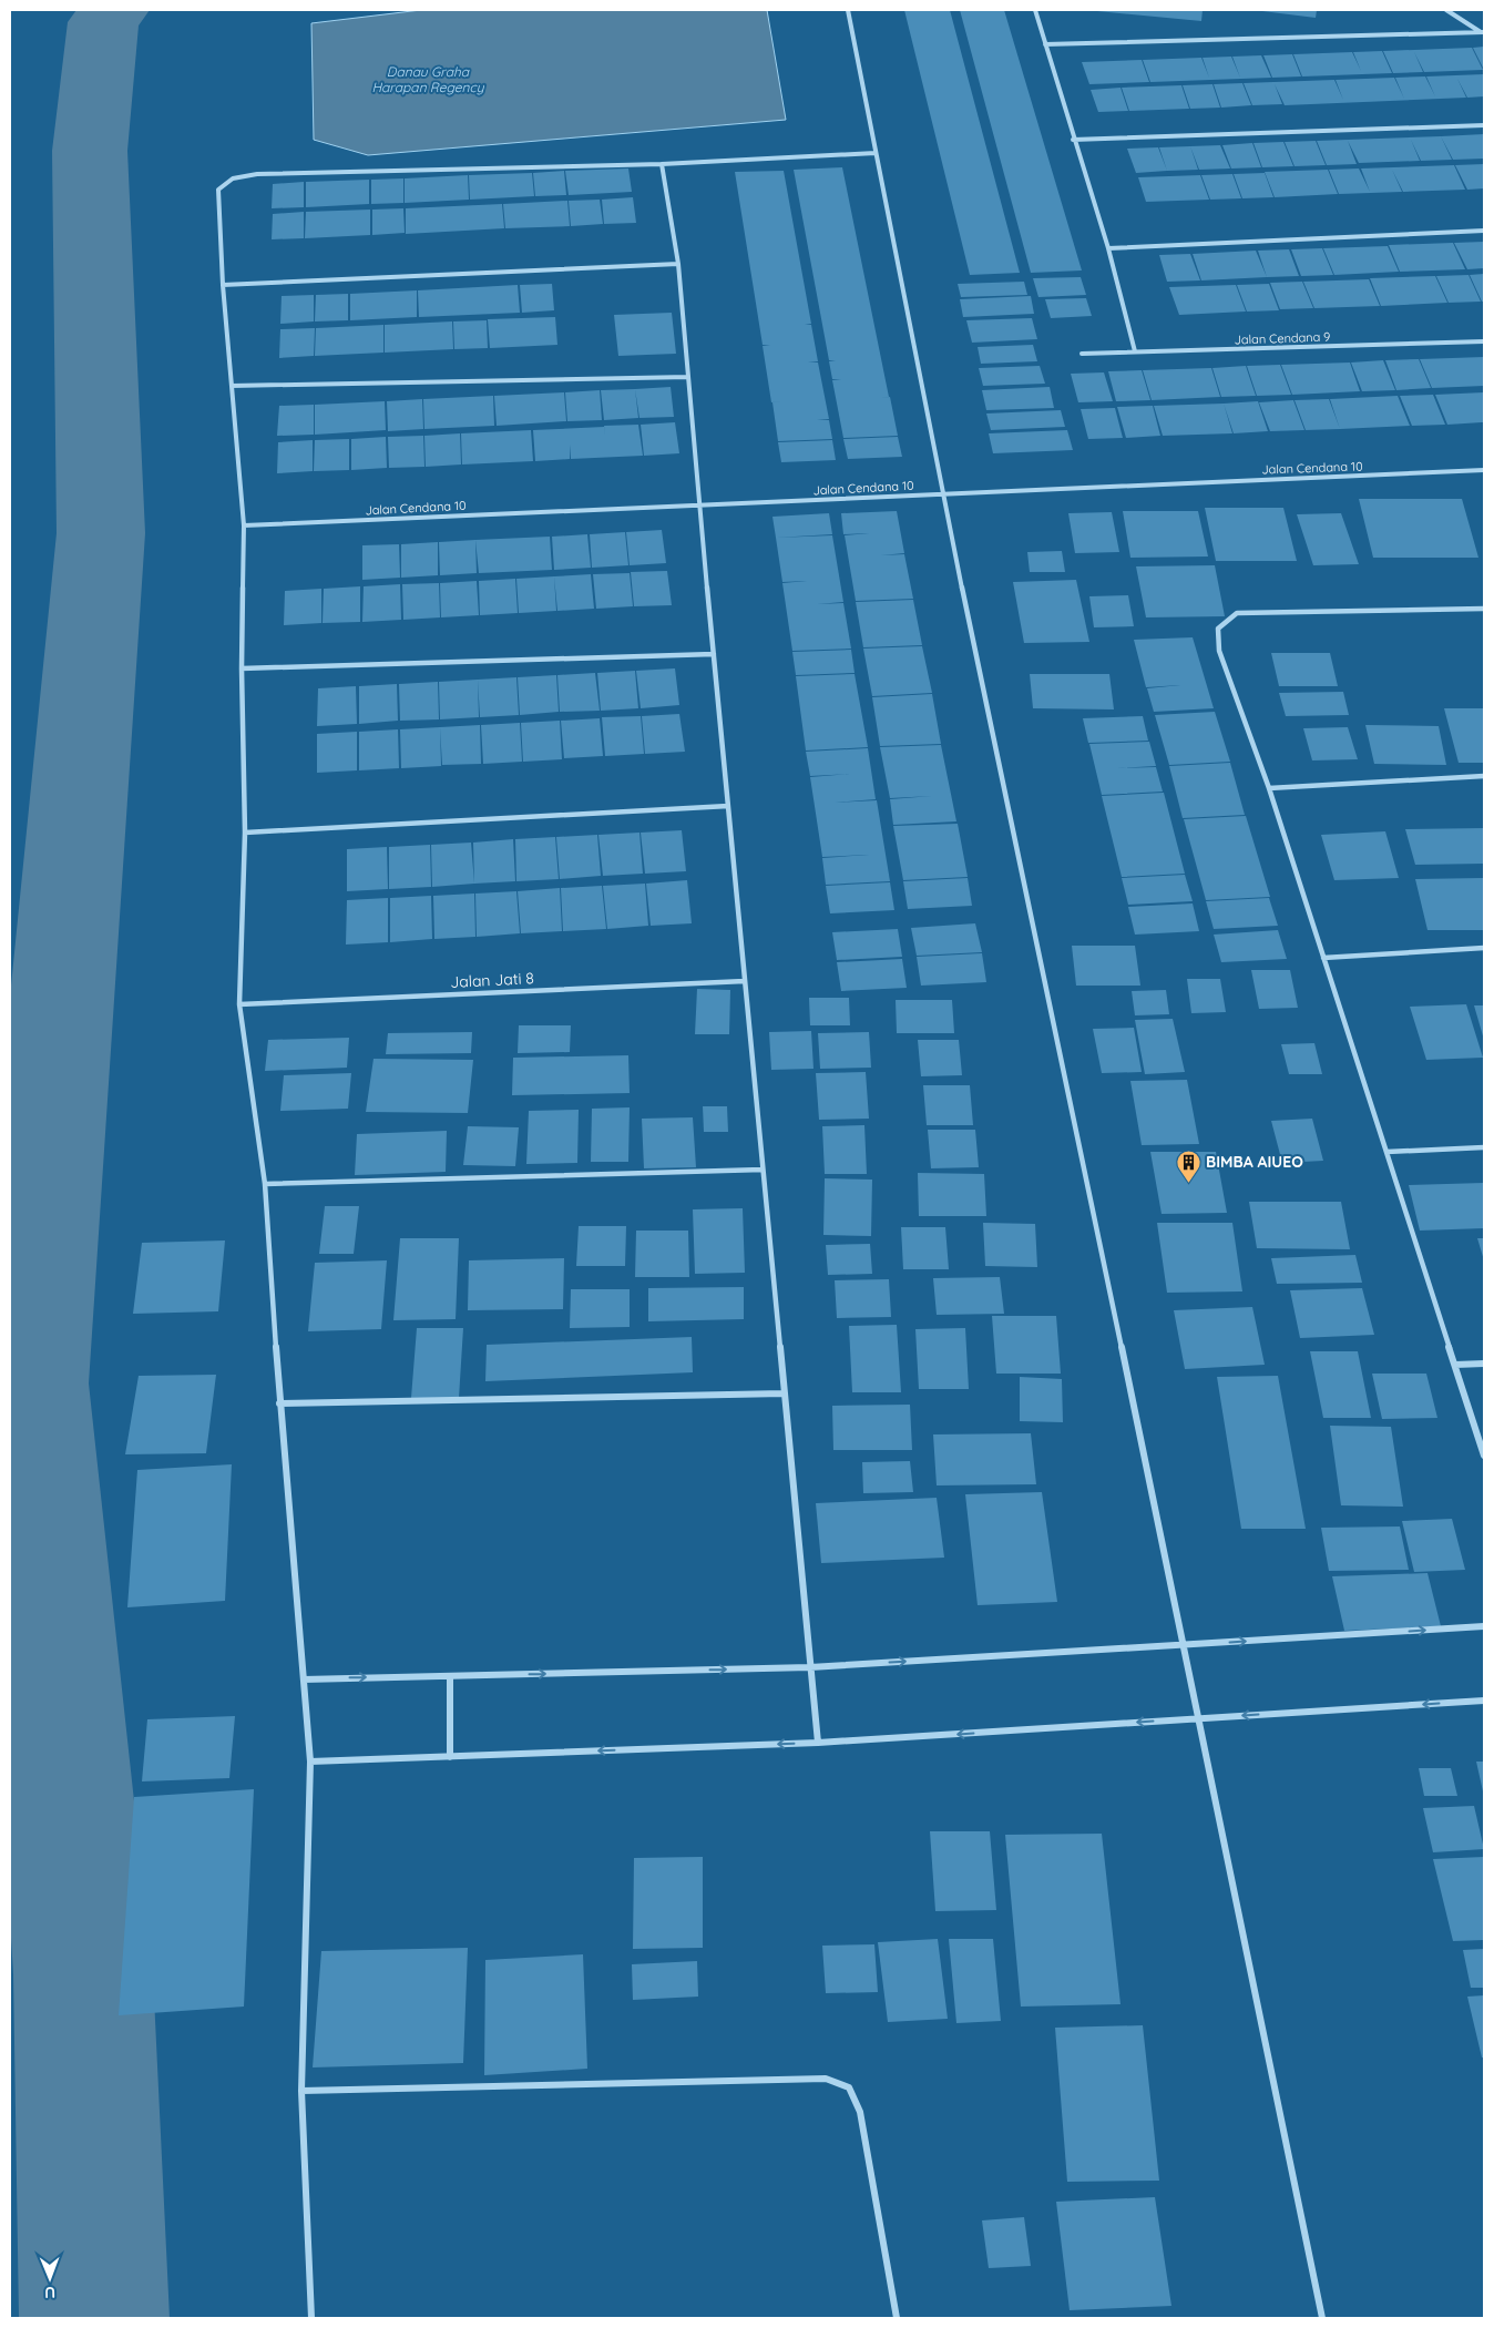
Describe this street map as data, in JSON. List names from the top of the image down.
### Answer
{
  "streets": {
    "street": ["Jalan Cendana 9", "Jalan Cendana 10", "Jalan Jati 8"]
  },
  "water": ["Danau Graha Harapan Regency"],
  "places": {
    "building": ["BIMBA AIUEO"]
  },
  "north": "bottom"
}
